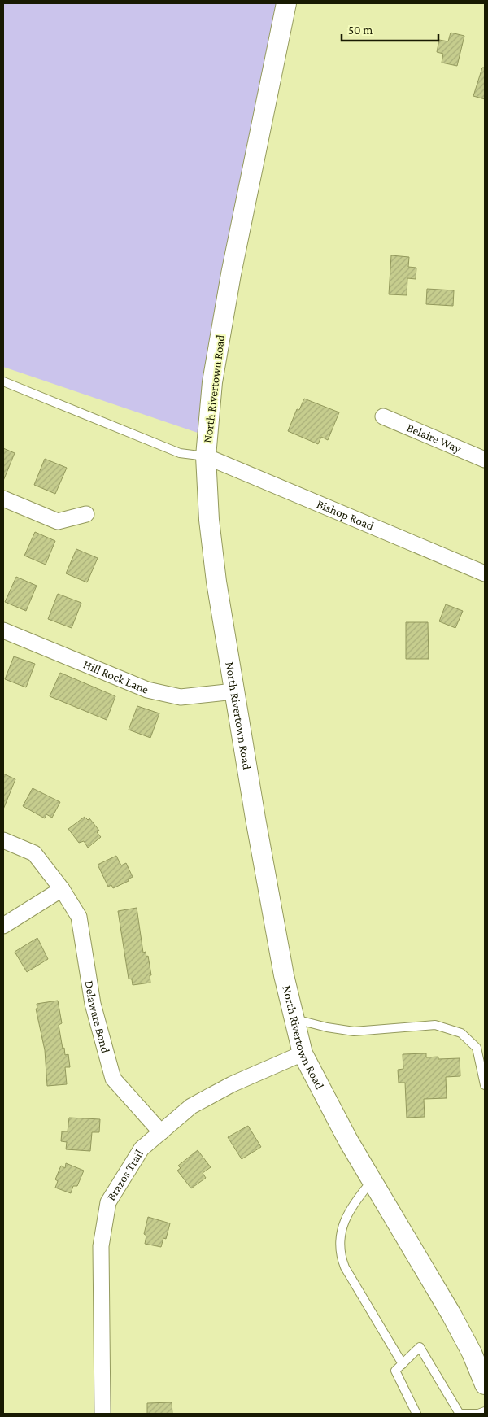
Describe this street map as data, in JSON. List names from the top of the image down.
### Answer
{
  "streets": {
    "street": [
      "North Rivertown Road",
      "Belaire Way",
      "Bishop Road",
      "Hill Rock Lane",
      "Delaware Bond",
      "Brazos Trail"
    ]
  },
  "crossings": [
    ["North Rivertown Road", "Bishop Road"],
    ["North Rivertown Road", "Hill Rock Lane"],
    ["North Rivertown Road", "Brazos Trail"],
    ["Delaware Bond", "Brazos Trail"]
  ],
  "scale_bar": "50 m"
}
